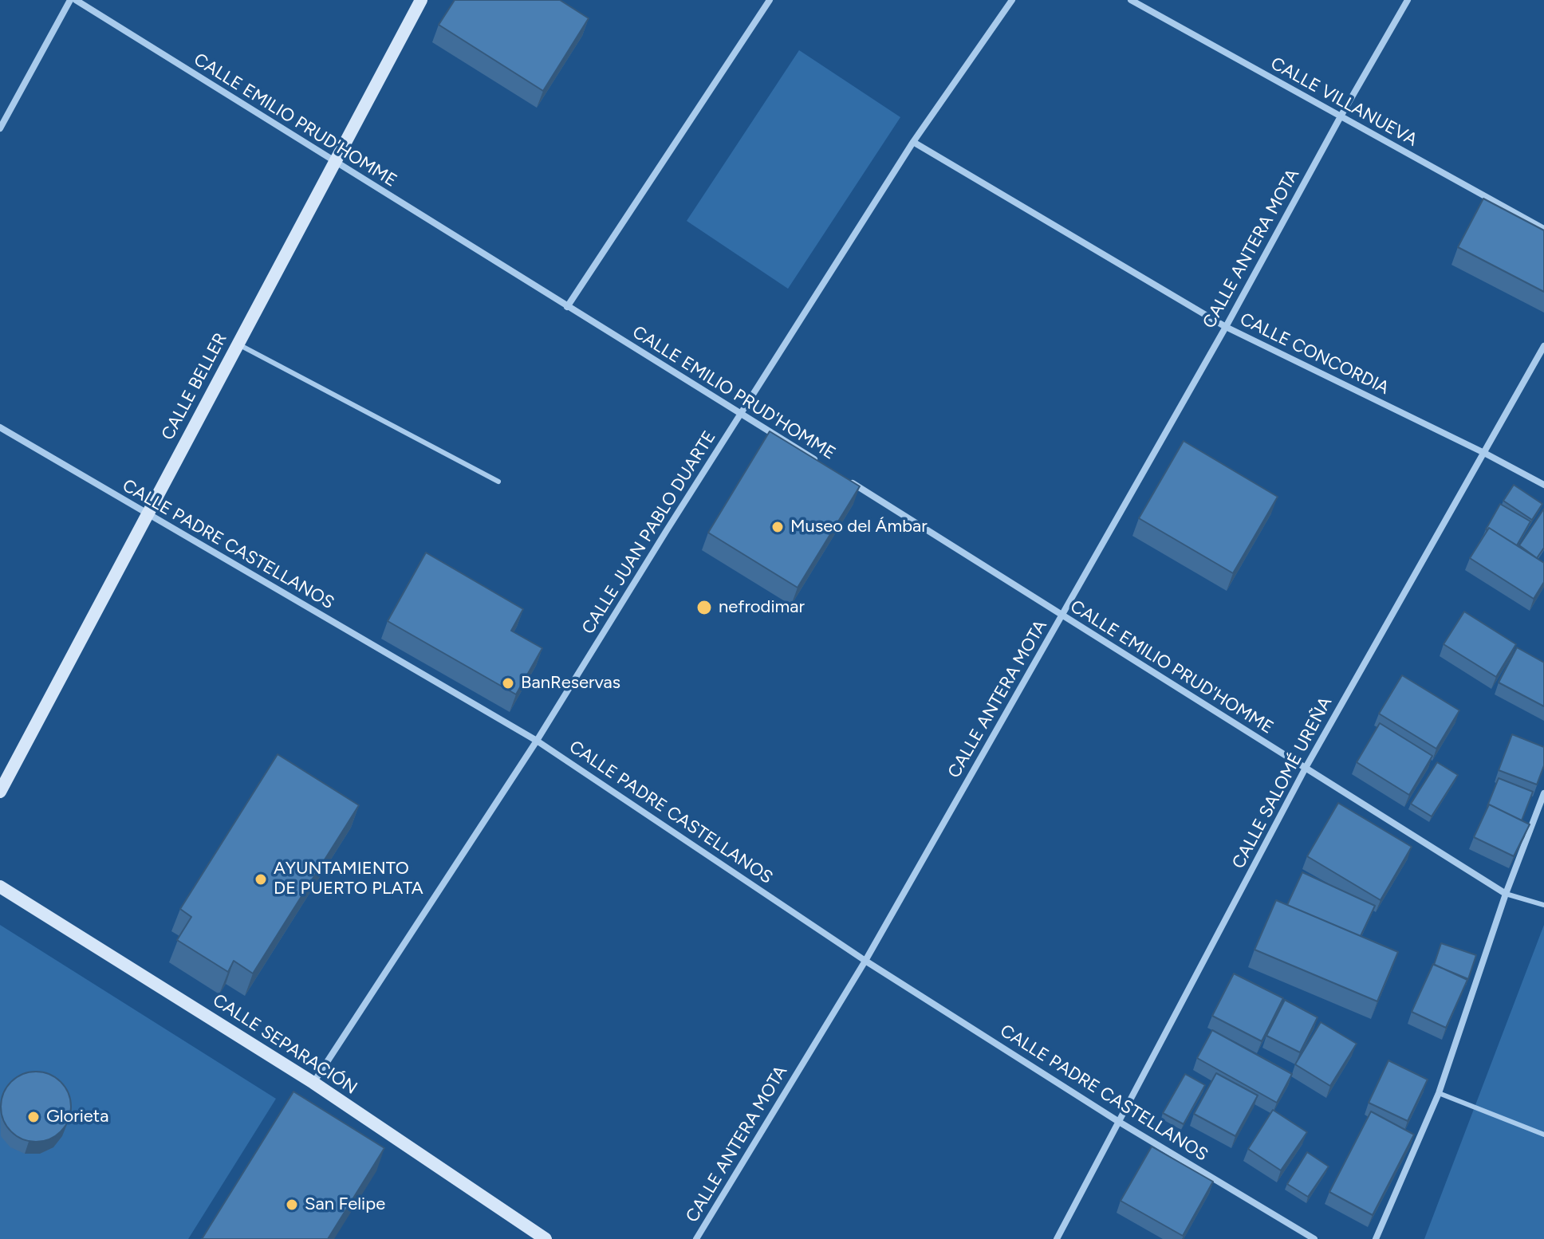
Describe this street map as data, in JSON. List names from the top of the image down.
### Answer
{
  "streets": {
    "street": [
      "CALLE VILLANUEVA",
      "CALLE EMILIO PRUD'HOMME",
      "CALLE ANTERA MOTA",
      "CALLE CONCORDIA",
      "CALLE BELLER",
      "CALLE JUAN PABLO DUARTE",
      "CALLE PADRE CASTELLANOS",
      "CALLE SALOMÉ UREÑA",
      "CALLE SEPARACIÓN"
    ]
  },
  "crossings": [
    ["CALLE VILLANUEVA", "CALLE ANTERA MOTA"],
    ["CALLE EMILIO PRUD'HOMME", "CALLE ANTERA MOTA"],
    ["CALLE EMILIO PRUD'HOMME", "CALLE BELLER"],
    ["CALLE EMILIO PRUD'HOMME", "CALLE JUAN PABLO DUARTE"],
    ["CALLE EMILIO PRUD'HOMME", "CALLE SALOMÉ UREÑA"],
    ["CALLE ANTERA MOTA", "CALLE CONCORDIA"],
    ["CALLE ANTERA MOTA", "CALLE PADRE CASTELLANOS"],
    ["CALLE CONCORDIA", "CALLE JUAN PABLO DUARTE"],
    ["CALLE CONCORDIA", "CALLE SALOMÉ UREÑA"],
    ["CALLE BELLER", "CALLE PADRE CASTELLANOS"],
    ["CALLE JUAN PABLO DUARTE", "CALLE PADRE CASTELLANOS"],
    ["CALLE JUAN PABLO DUARTE", "CALLE SEPARACIÓN"],
    ["CALLE PADRE CASTELLANOS", "CALLE SALOMÉ UREÑA"]
  ],
  "places": [
    "Museo del Ámbar",
    "nefrodimar",
    "BanReservas",
    "AYUNTAMIENTO DE PUERTO PLATA",
    "Glorieta",
    "San Felipe"
  ]
}
